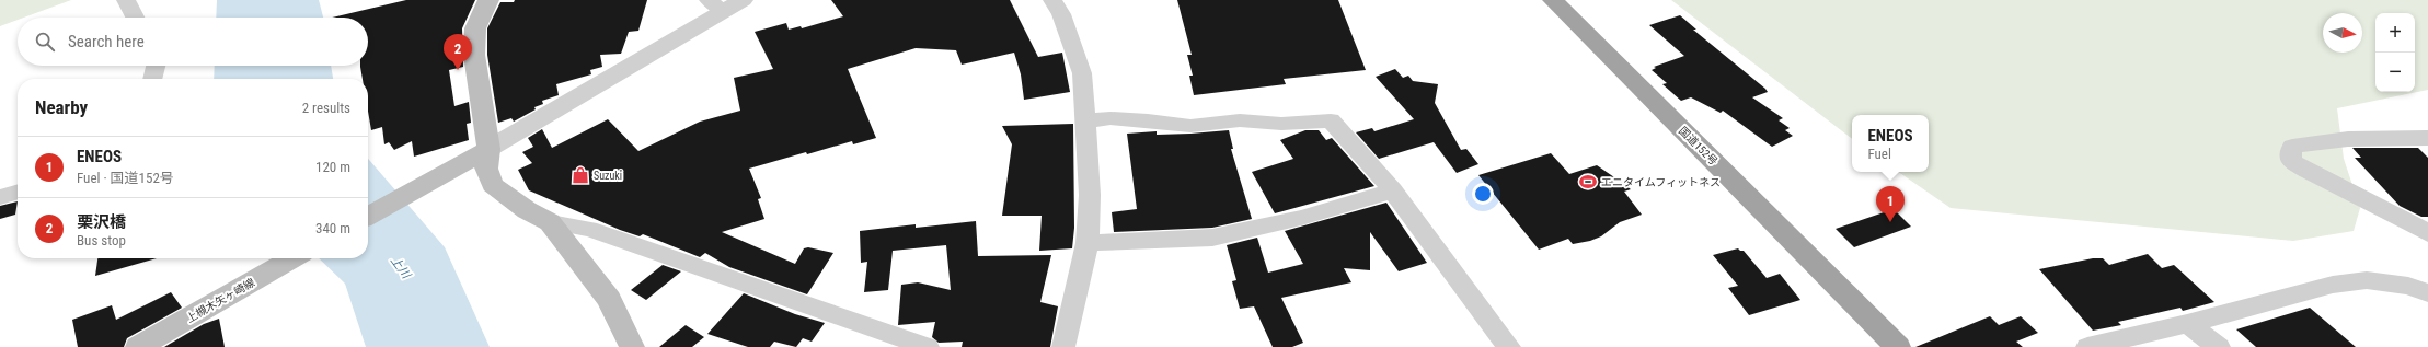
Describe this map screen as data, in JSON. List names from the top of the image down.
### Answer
{
  "streets": {
    "highway": ["国道152号"],
    "main road": ["上槻木矢ヶ崎線"]
  },
  "water": ["上川"],
  "places": {
    "shop": ["Suzuki"],
    "sports": ["エニタイムフィットネス"]
  },
  "north": "right",
  "page": {
    "map_buttons": ["+", "−"],
    "search": "Search here",
    "pins": ["2", "1"],
    "heading": ["Nearby", "2 results"],
    "popup": ["ENEOS", "Fuel"],
    "list": [
      {
        "mark": "1",
        "name": "ENEOS",
        "note": "Fuel · 国道152号",
        "value": "120 m"
      },
      {
        "mark": "2",
        "name": "栗沢橋",
        "note": "Bus stop",
        "value": "340 m"
      }
    ]
  }
}
